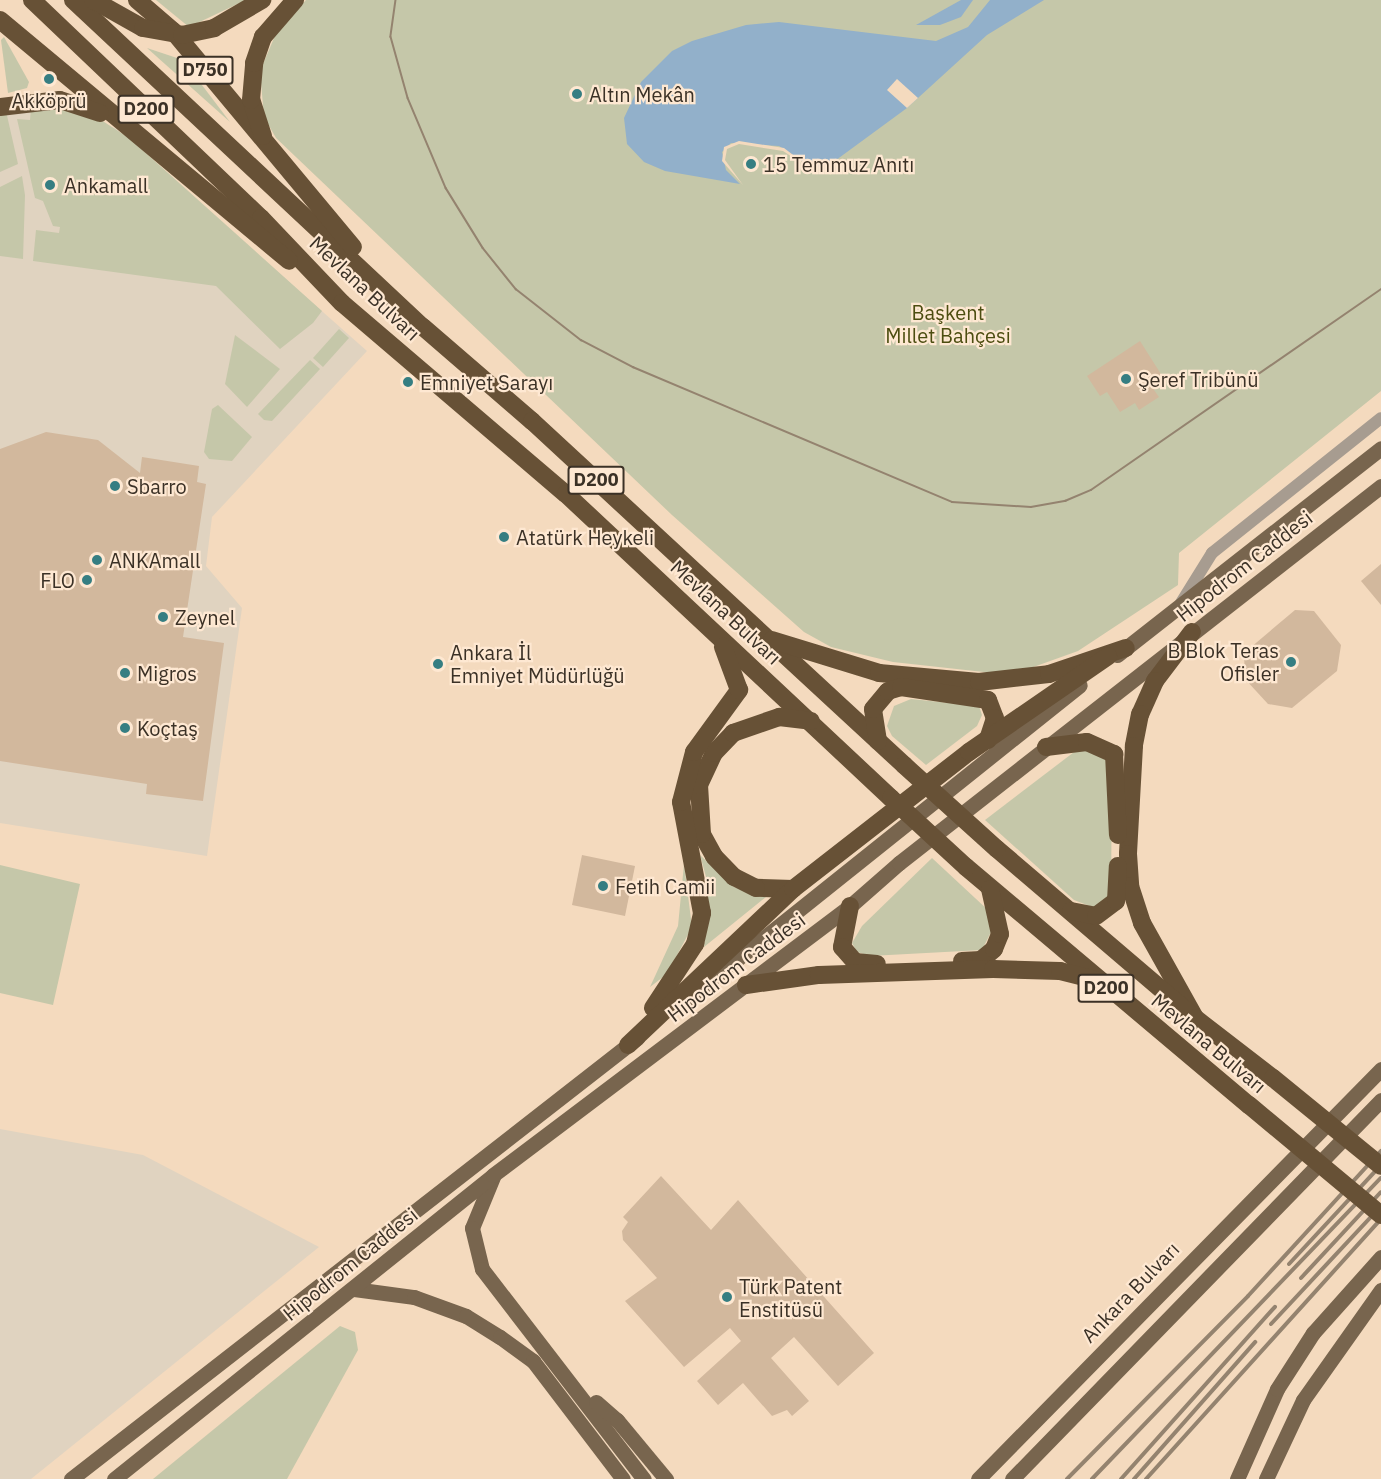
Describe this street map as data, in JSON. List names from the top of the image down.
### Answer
{
  "streets": {
    "highway": ["D750", "D200", "Mevlana Bulvarı"],
    "main road": ["Hipodrom Caddesi", "Ankara Bulvarı"]
  },
  "parks": ["Başkent Millet Bahçesi"],
  "places": [
    "Akköprü",
    "Altın Mekân",
    "15 Temmuz Anıtı",
    "Ankamall",
    "Şeref Tribünü",
    "Emniyet Sarayı",
    "Sbarro",
    "Atatürk Heykeli",
    "ANKAmall",
    "FLO",
    "Zeynel",
    "B Blok Teras Ofisler",
    "Ankara İl Emniyet Müdürlüğü",
    "Migros",
    "Koçtaş",
    "Fetih Camii",
    "Türk Patent Enstitüsü"
  ]
}
